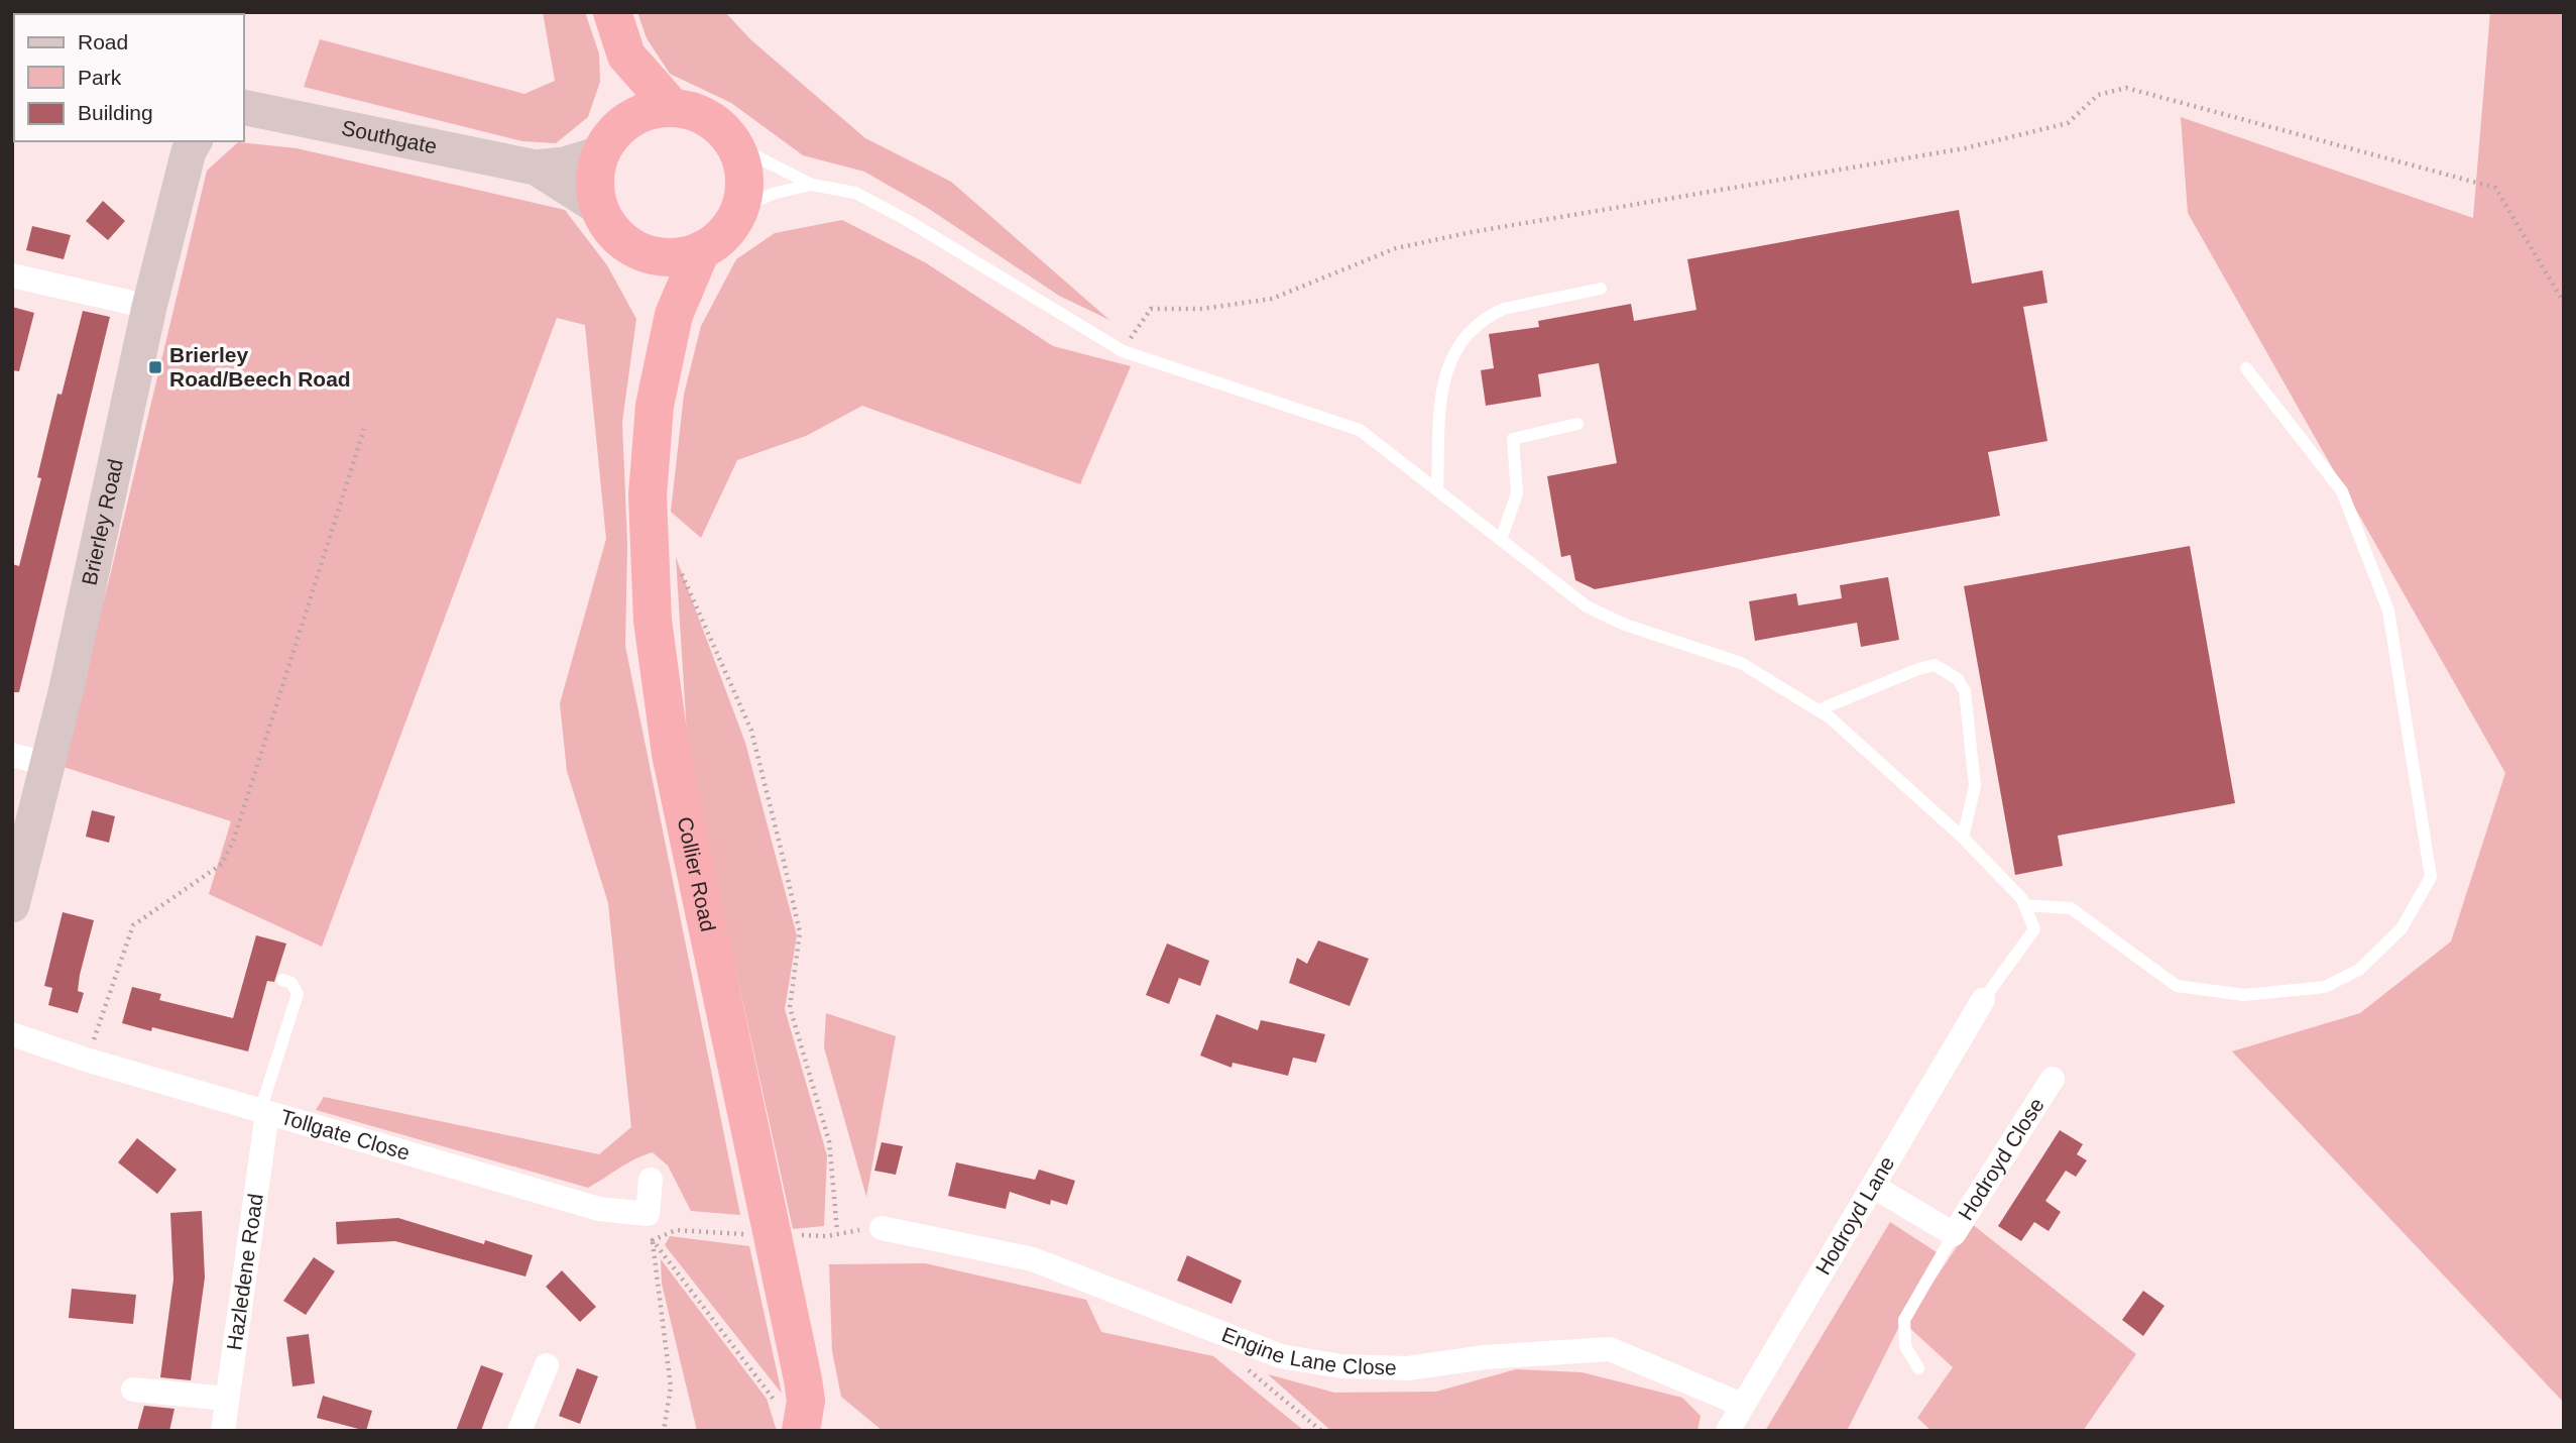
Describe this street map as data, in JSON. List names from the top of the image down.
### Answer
{
  "streets": {
    "highway": ["Collier Road"],
    "street": [
      "Southgate",
      "Brierley Road",
      "Tollgate Close",
      "Hodroyd Close",
      "Hodroyd Lane",
      "Hazledene Road",
      "Engine Lane Close"
    ]
  },
  "crossings": [
    ["Southgate", "Collier Road"],
    ["Tollgate Close", "Hazledene Road"],
    ["Hodroyd Close", "Hodroyd Lane"],
    ["Hodroyd Lane", "Engine Lane Close"]
  ],
  "places": {
    "transit": ["Brierley Road/Beech Road"]
  },
  "legend": ["Road", "Park", "Building"]
}
